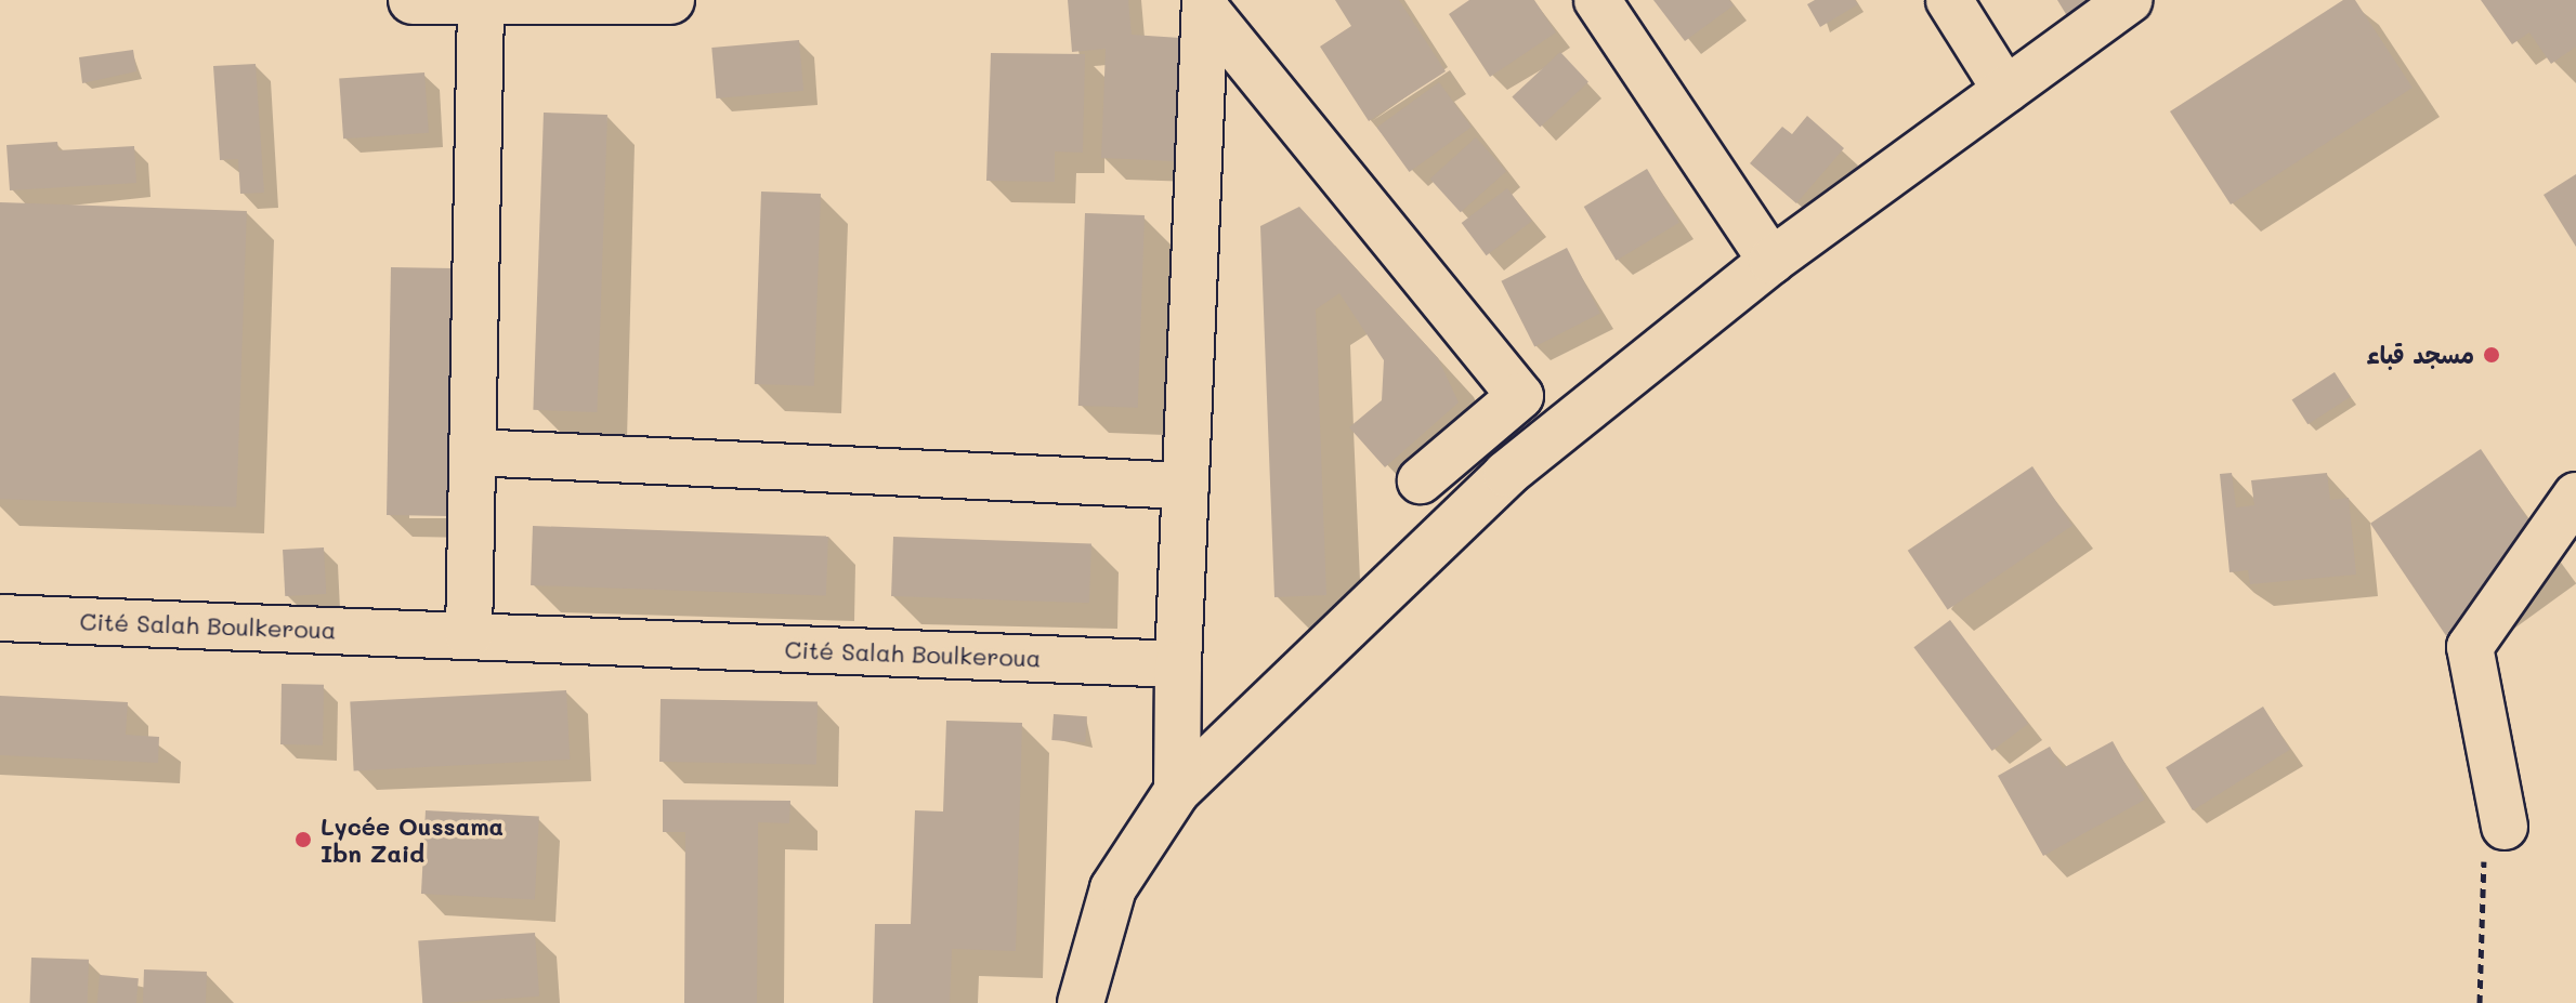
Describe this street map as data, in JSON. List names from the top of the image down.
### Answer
{
  "streets": {
    "street": ["Cité Salah Boulkeroua"]
  },
  "places": ["مسجد قباء", "Lycée Oussama Ibn Zaid"]
}
